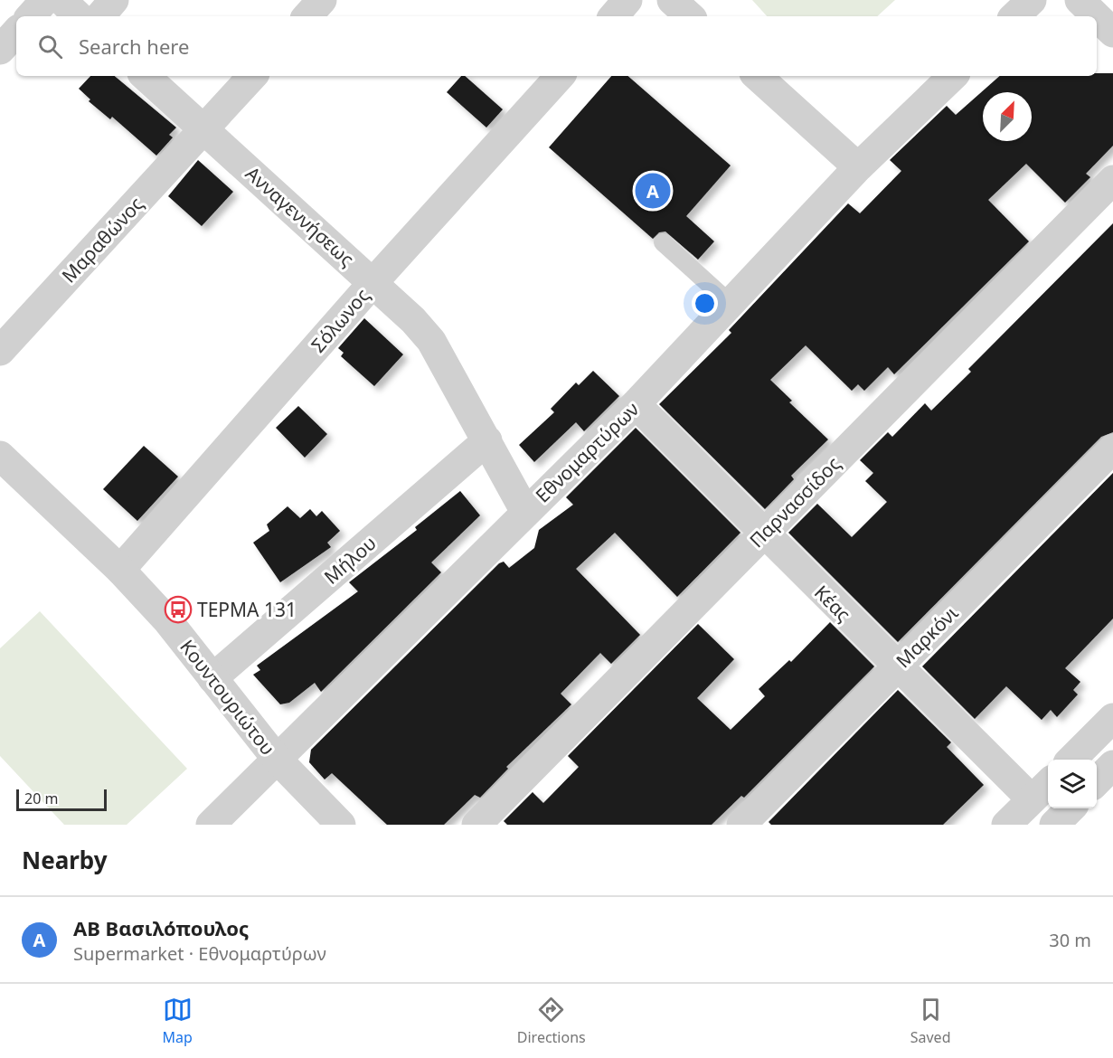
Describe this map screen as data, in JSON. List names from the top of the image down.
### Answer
{
  "streets": {
    "street": [
      "Ανναγεννήσεως",
      "Μαραθώνος",
      "Σόλωνος",
      "Εθνομαρτύρων",
      "Παρνασσίδος",
      "Μήλου",
      "Κέας",
      "Μαρκόνι",
      "Κουντουριώτου"
    ]
  },
  "crossings": [
    ["Ανναγεννήσεως", "Μαραθώνος"],
    ["Ανναγεννήσεως", "Σόλωνος"],
    ["Ανναγεννήσεως", "Εθνομαρτύρων"],
    ["Ανναγεννήσεως", "Μήλου"],
    ["Σόλωνος", "Κουντουριώτου"],
    ["Εθνομαρτύρων", "Κέας"],
    ["Εθνομαρτύρων", "Κουντουριώτου"],
    ["Παρνασσίδος", "Κέας"],
    ["Μήλου", "Κουντουριώτου"],
    ["Κέας", "Μαρκόνι"]
  ],
  "places": {
    "bus stop": ["ΤΕΡΜΑ 131"]
  },
  "scale_bar": "20 m",
  "north": "top right",
  "page": {
    "search": "Search here",
    "pins": "A",
    "scale": "20 m",
    "heading": "Nearby",
    "list": [
      {
        "mark": "A",
        "name": "ΑΒ Βασιλόπουλος",
        "note": "Supermarket · Εθνομαρτύρων",
        "value": "30 m"
      }
    ],
    "nav": ["Map", "Directions", "Saved"]
  }
}
